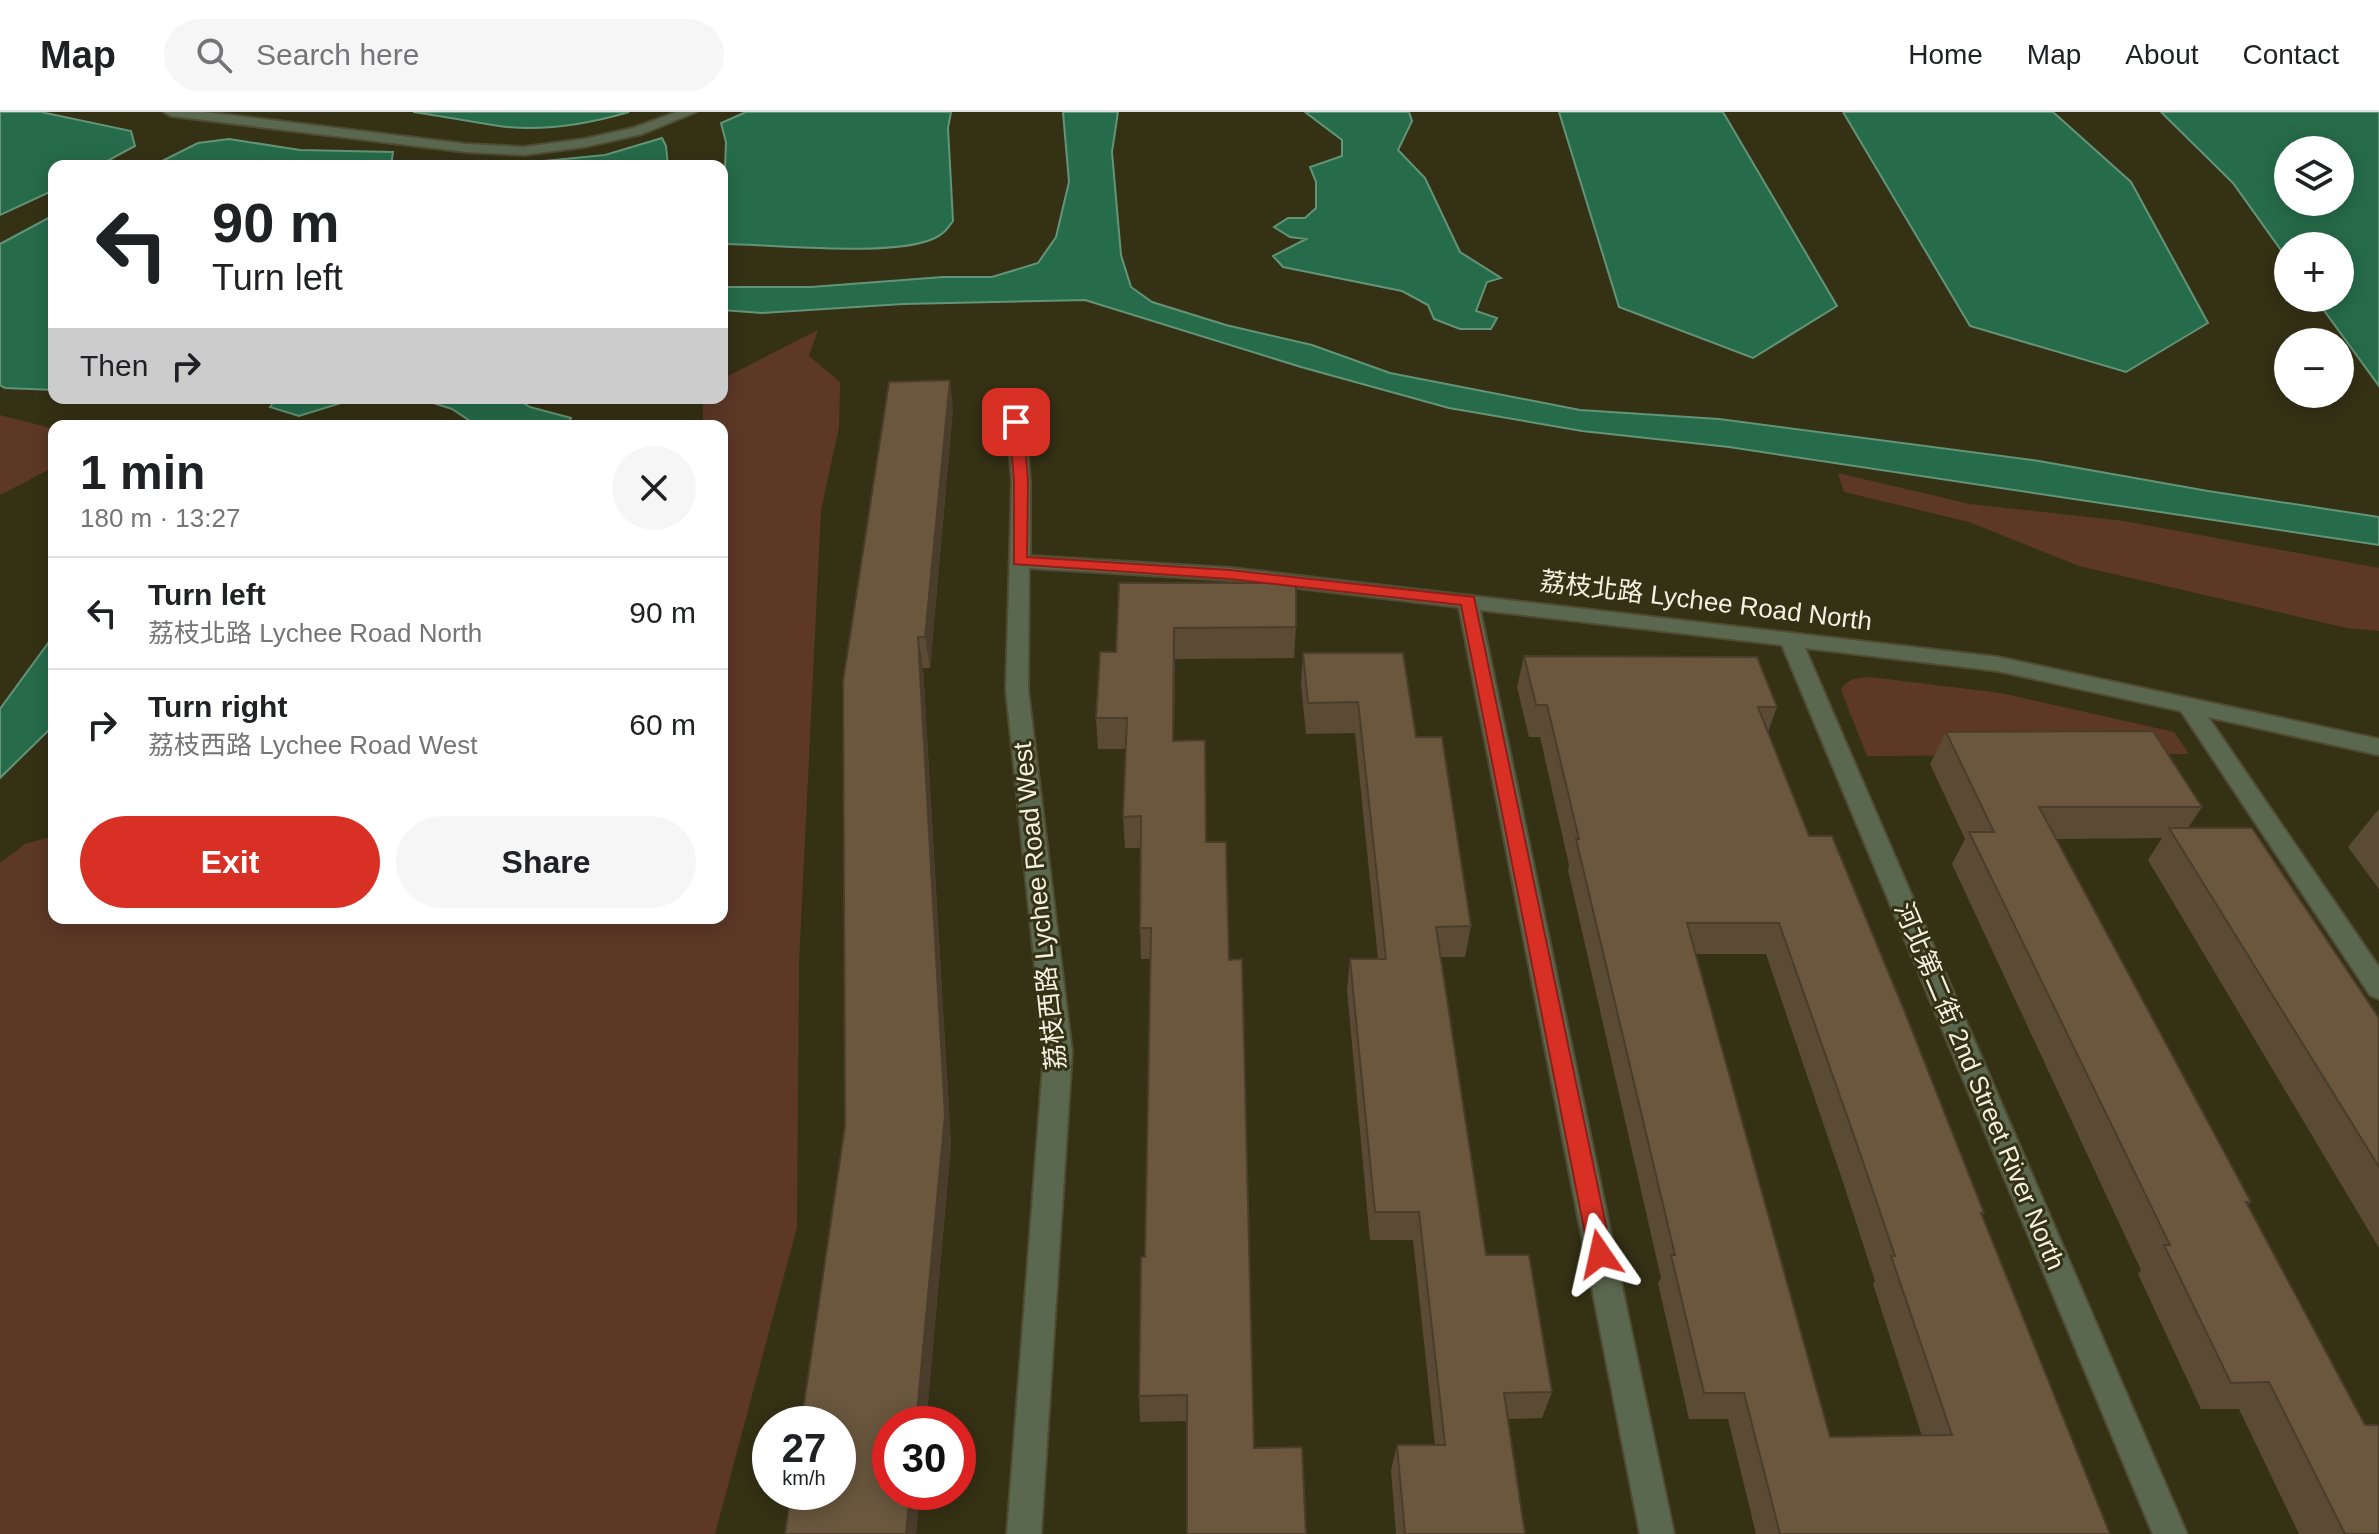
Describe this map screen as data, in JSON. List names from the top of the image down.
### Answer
{
  "streets": {
    "street": ["荔枝北路 Lychee Road North", "荔枝西路 Lychee Road West", "河北第二街 2nd Street River North"]
  },
  "crossings": [
    ["荔枝北路 Lychee Road North", "荔枝西路 Lychee Road West"],
    ["荔枝北路 Lychee Road North", "河北第二街 2nd Street River North"]
  ],
  "page": {
    "header": "Map",
    "search": "Search here",
    "nav": [
      "Home",
      "Map",
      "About",
      "Contact"
    ],
    "map_buttons": ["+", "−"],
    "turn": ["90 m", "Turn left"],
    "then": "Then",
    "heading": ["1 min", "180 m · 13:27"],
    "list": [
      {
        "name": "Turn left",
        "note": "荔枝北路 Lychee Road North",
        "value": "90 m"
      },
      {
        "name": "Turn right",
        "note": "荔枝西路 Lychee Road West",
        "value": "60 m"
      }
    ],
    "buttons": ["Exit", "Share"],
    "speed": "27 km/h",
    "limit": "30"
  }
}
